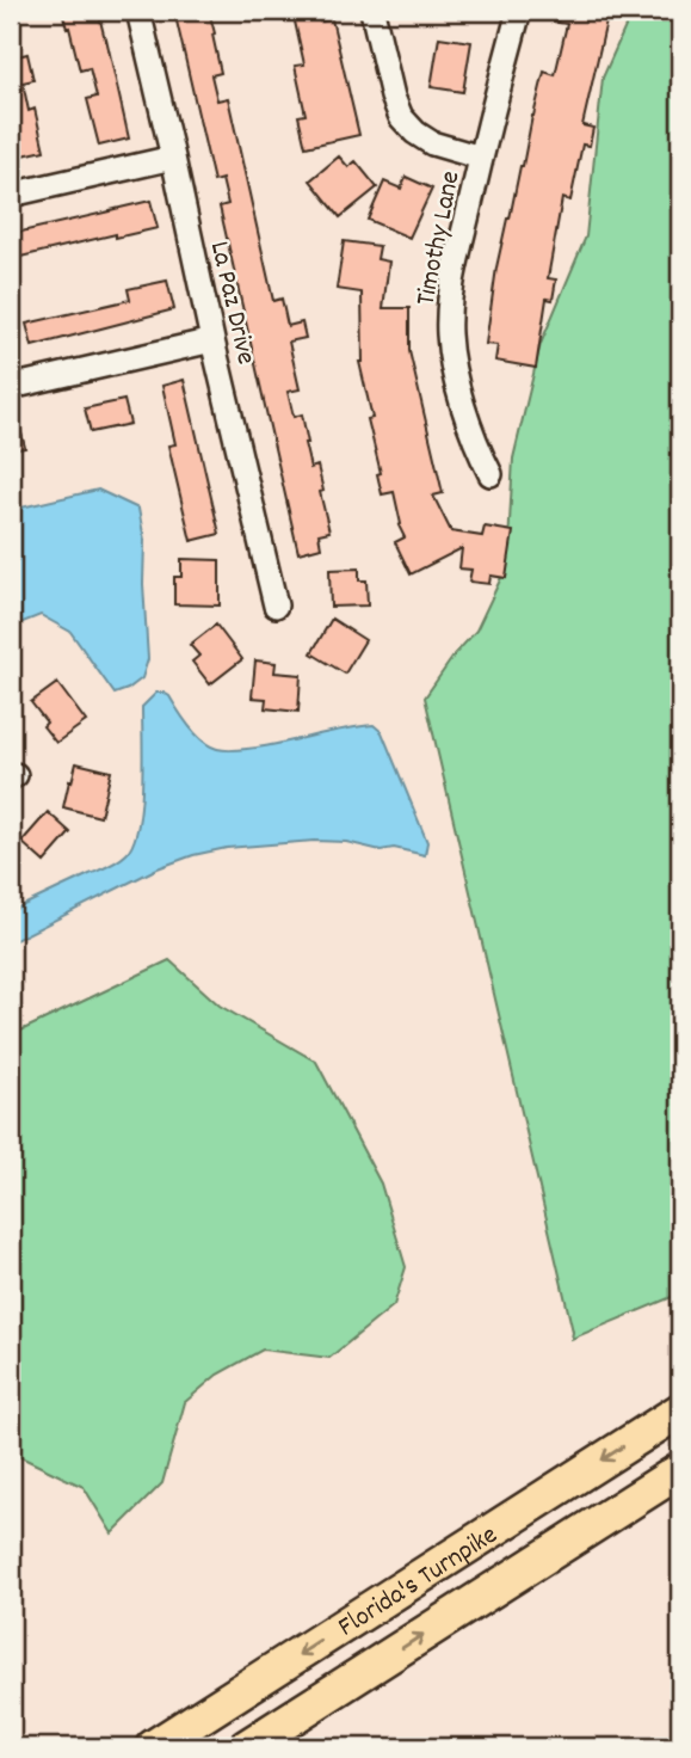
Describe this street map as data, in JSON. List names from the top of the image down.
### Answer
{
  "streets": {
    "highway": ["Florida's Turnpike"],
    "street": ["Timothy Lane", "La Paz Drive"]
  }
}
